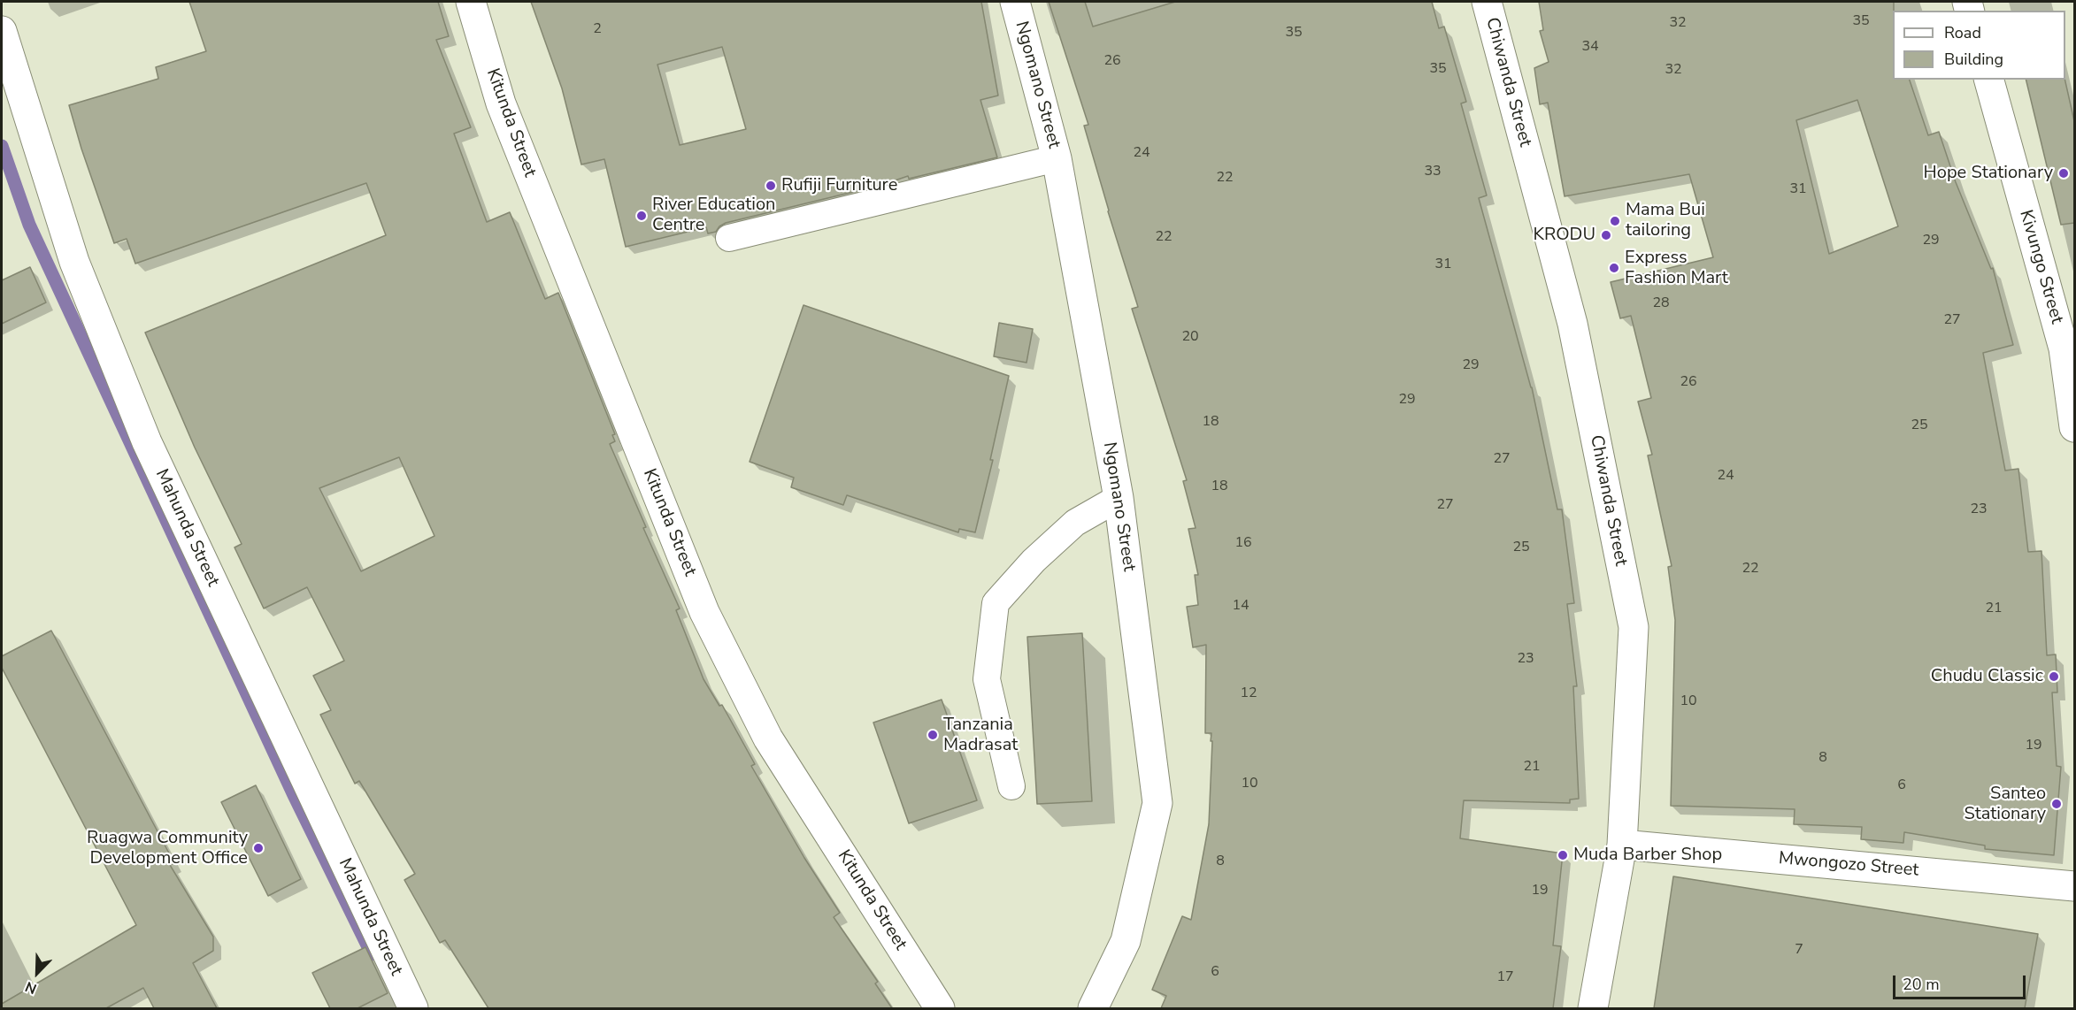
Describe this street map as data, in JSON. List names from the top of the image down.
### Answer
{
  "streets": {
    "street": [
      "Chiwanda Street",
      "Ngomano Street",
      "Kitunda Street",
      "Kivungo Street",
      "Mahunda Street",
      "Mwongozo Street"
    ]
  },
  "crossings": [
    ["Chiwanda Street", "Mwongozo Street"]
  ],
  "places": [
    "Hope Stationary",
    "Rufiji Furniture",
    "River Education Centre",
    "Mama Bui tailoring",
    "KRODU",
    "Express Fashion Mart",
    "Chudu Classic",
    "Tanzania Madrasat",
    "Santeo Stationary",
    "Ruagwa Community Development Office",
    "Muda Barber Shop"
  ],
  "house_numbers": [
    "35",
    "32",
    "2",
    "35",
    "34",
    "26",
    "35",
    "32",
    "24",
    "33",
    "22",
    "31",
    "22",
    "29",
    "31",
    "28",
    "27",
    "20",
    "29",
    "26",
    "29",
    "18",
    "25",
    "27",
    "24",
    "18",
    "27",
    "23",
    "16",
    "25",
    "22",
    "14",
    "21",
    "23",
    "12",
    "10",
    "19",
    "8",
    "21",
    "10",
    "6",
    "8",
    "19",
    "7",
    "6",
    "17"
  ],
  "legend": ["Road", "Building"],
  "scale_bar": "20 m",
  "north": "bottom left"
}
